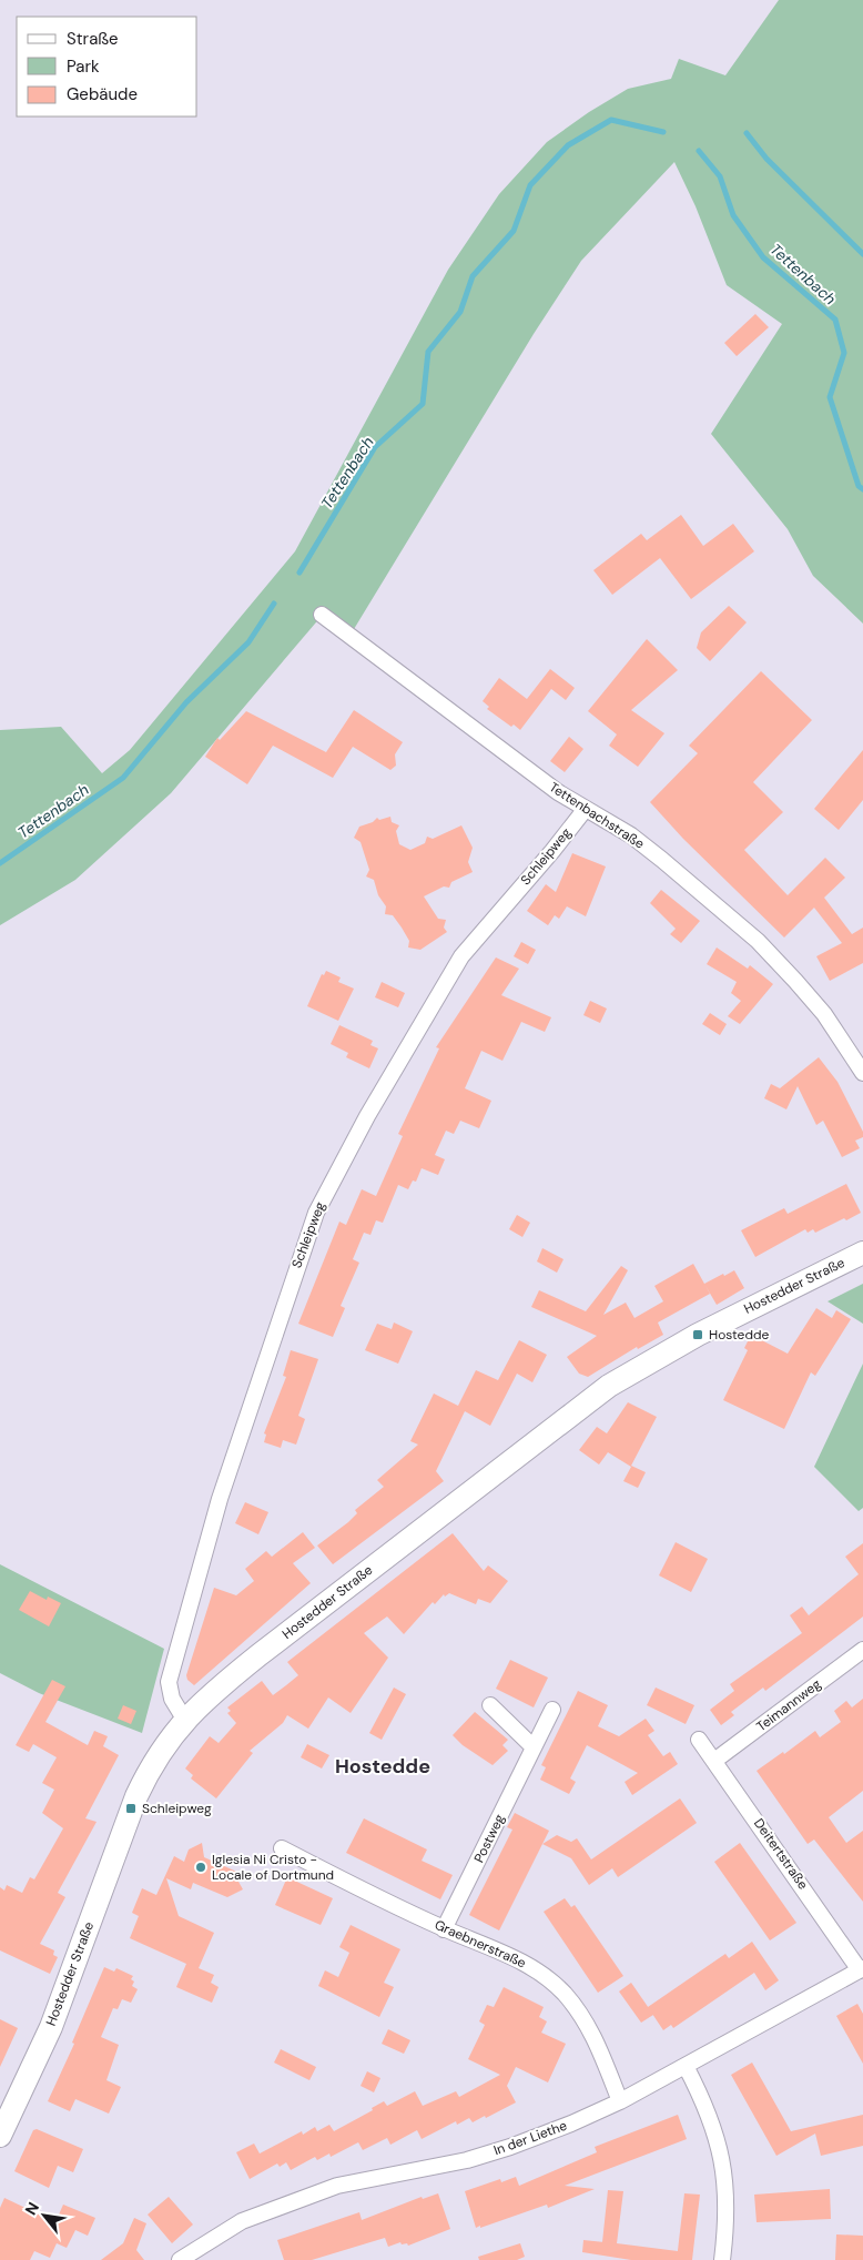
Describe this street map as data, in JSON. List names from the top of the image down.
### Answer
{
  "streets": {
    "main road": ["Hostedder Straße"],
    "street": [
      "Tettenbachstraße",
      "Schleipweg",
      "Teimannweg",
      "Postweg",
      "Deitertstraße",
      "Graebnerstraße",
      "In der Liethe"
    ]
  },
  "crossings": [
    ["Tettenbachstraße", "Schleipweg"],
    ["Schleipweg", "Hostedder Straße"],
    ["Teimannweg", "Deitertstraße"],
    ["Postweg", "Graebnerstraße"],
    ["Deitertstraße", "In der Liethe"],
    ["Graebnerstraße", "In der Liethe"]
  ],
  "districts": ["Hostedde"],
  "water": ["Tettenbach"],
  "places": {
    "transit": ["Hostedde", "Schleipweg"],
    "other": ["Iglesia Ni Cristo - Locale of Dortmund"]
  },
  "legend": ["Straße", "Park", "Gebäude"],
  "north": "top left"
}
